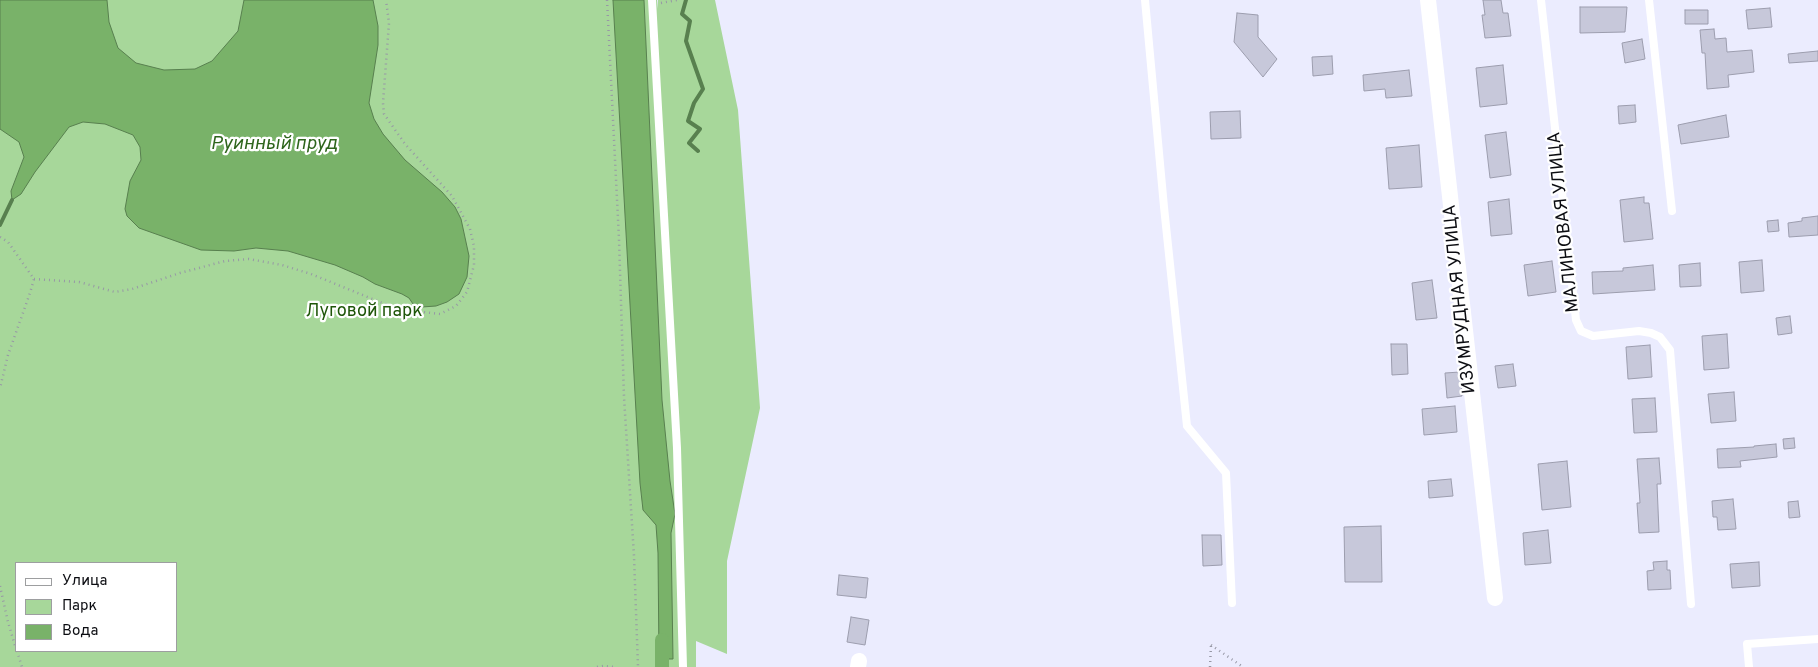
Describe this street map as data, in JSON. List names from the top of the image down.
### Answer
{
  "streets": {
    "street": ["ИЗУМРУДНАЯ УЛИЦА"],
    "lane": ["МАЛИНОВАЯ УЛИЦА"]
  },
  "water": ["Руинный пруд"],
  "parks": ["Луговой парк"],
  "legend": ["Улица", "Парк", "Вода"]
}
